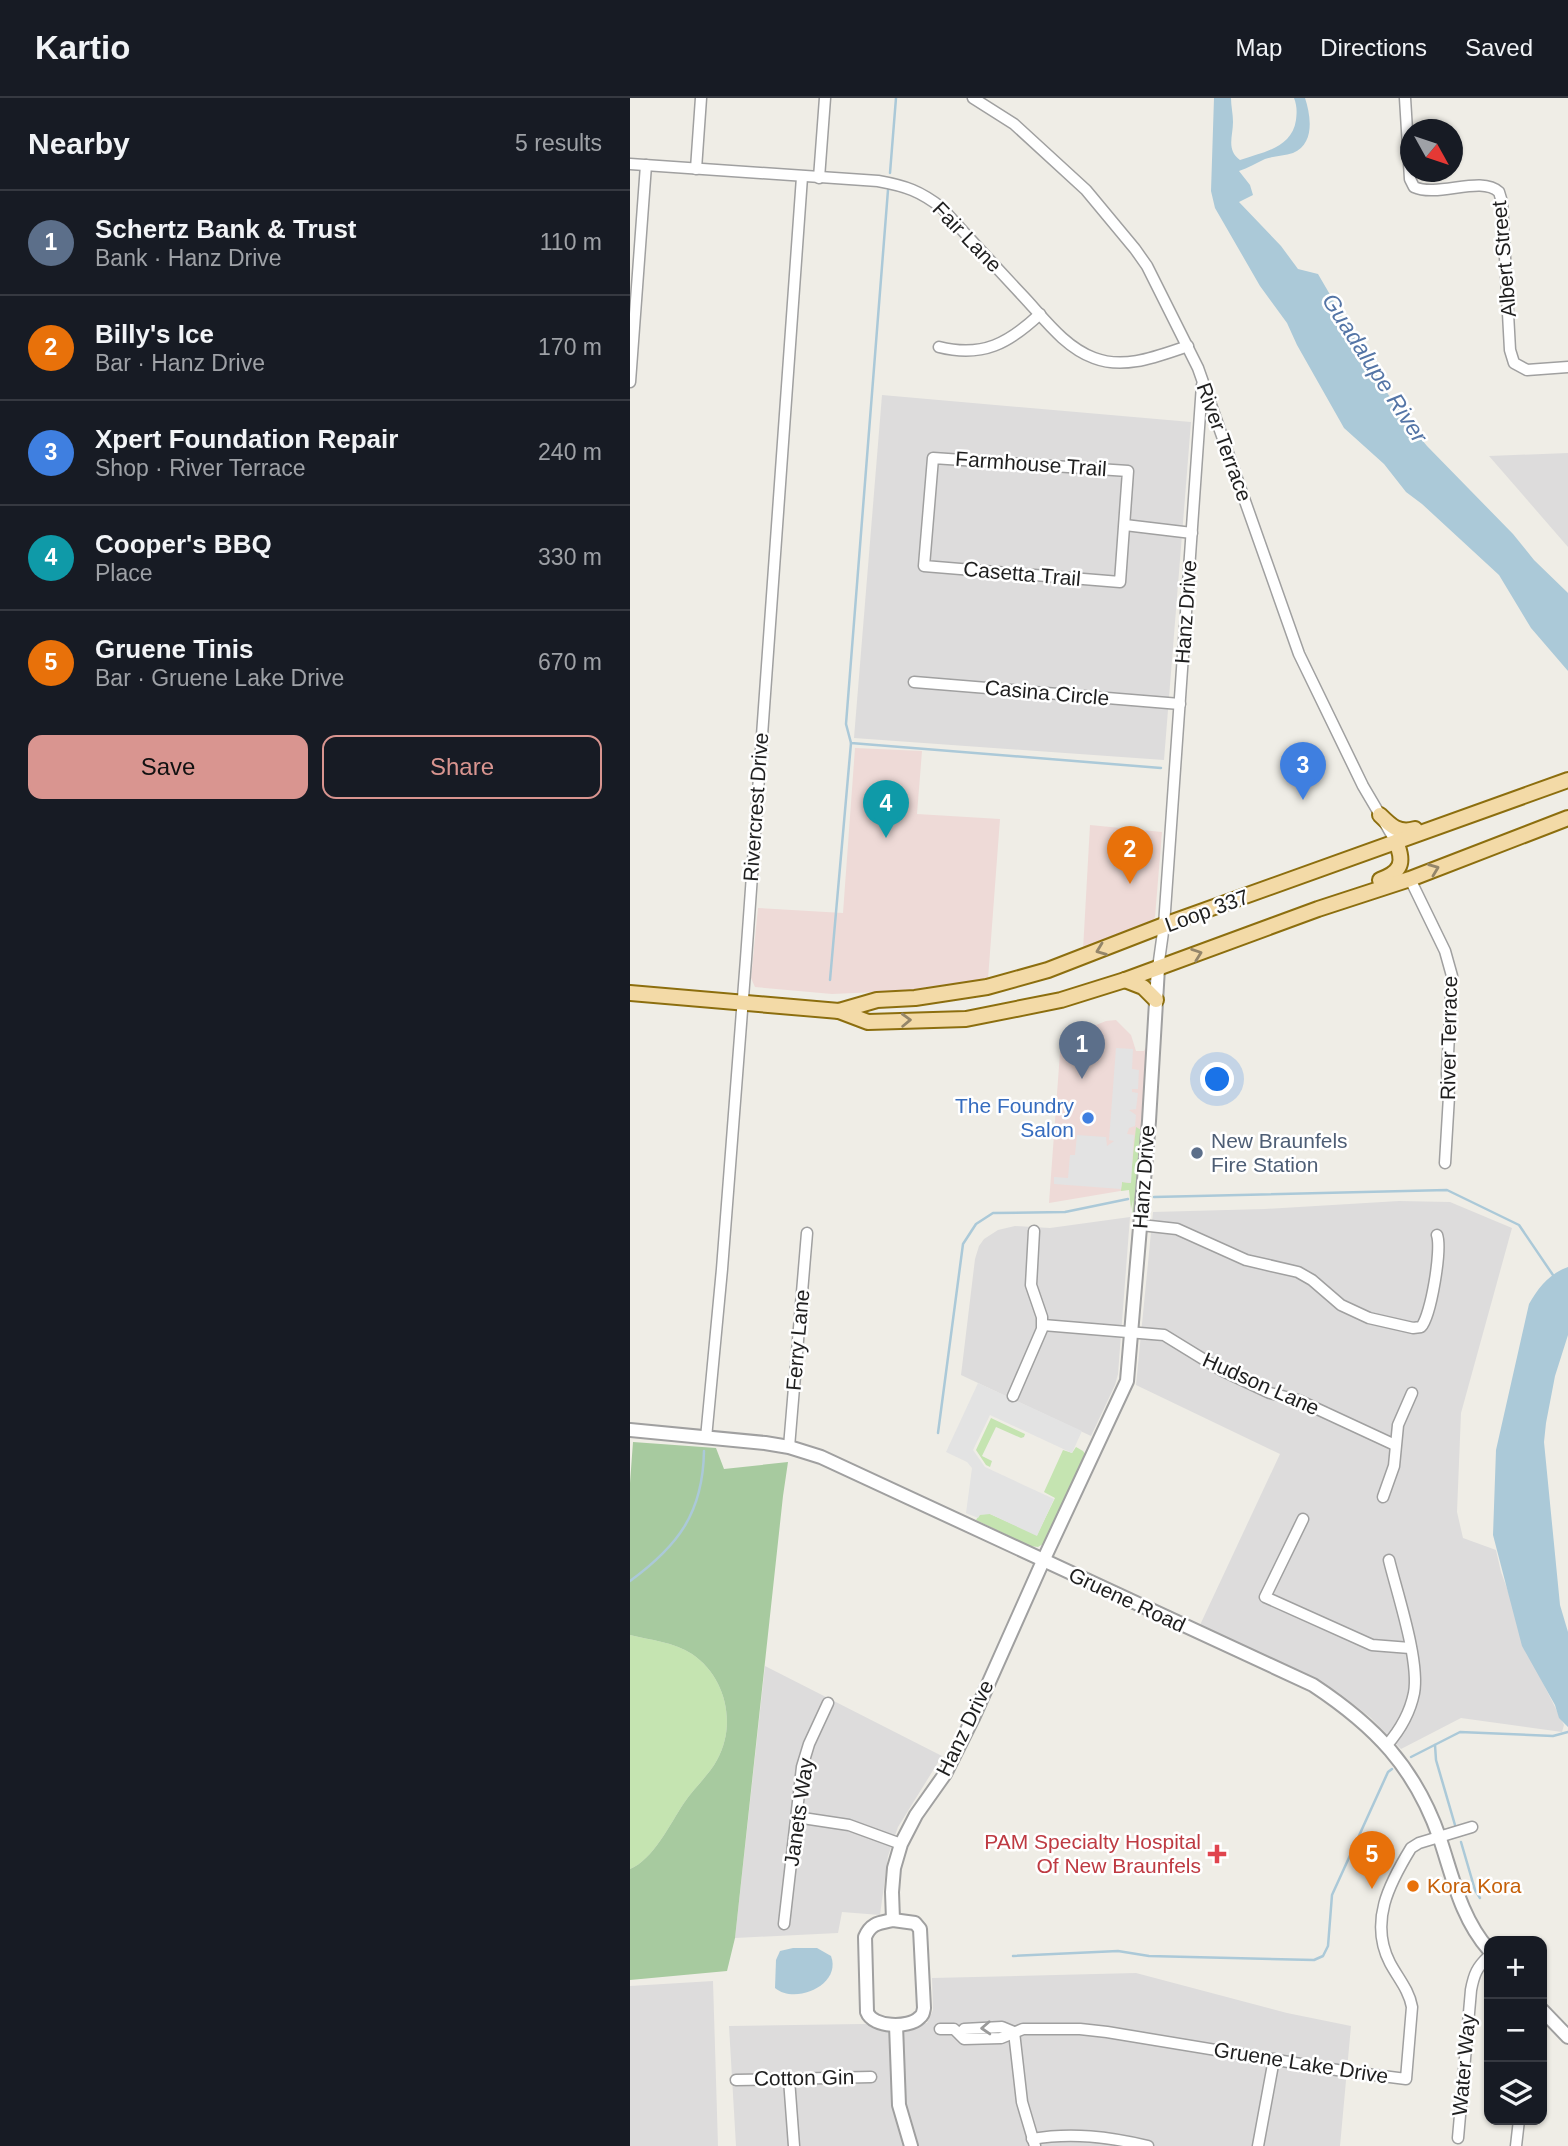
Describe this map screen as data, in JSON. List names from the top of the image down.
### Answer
{
  "streets": {
    "main road": ["Loop 337"],
    "street": [
      "Fair Lane",
      "Albert Street",
      "River Terrace",
      "Farmhouse Trail",
      "Casetta Trail",
      "Hanz Drive",
      "Casina Circle",
      "Rivercrest Drive",
      "Ferry Lane",
      "Hudson Lane",
      "Gruene Road",
      "Janets Way",
      "Gruene Lake Drive",
      "Water Way",
      "Cotton Gin"
    ]
  },
  "crossings": [
    ["Fair Lane", "River Terrace"],
    ["Fair Lane", "Rivercrest Drive"],
    ["River Terrace", "Hanz Drive"],
    ["River Terrace", "Loop 337"],
    ["Farmhouse Trail", "Casetta Trail"],
    ["Hanz Drive", "Casina Circle"],
    ["Hanz Drive", "Loop 337"],
    ["Hanz Drive", "Hudson Lane"],
    ["Hanz Drive", "Gruene Road"],
    ["Rivercrest Drive", "Loop 337"],
    ["Rivercrest Drive", "Gruene Road"],
    ["Ferry Lane", "Gruene Road"],
    ["Gruene Road", "Gruene Lake Drive"]
  ],
  "water": ["Guadalupe River"],
  "places": {
    "other": ["The Foundry Salon", "New Braunfels Fire Station", "Kora Kora"],
    "health": ["PAM Specialty Hospital Of New Braunfels"]
  },
  "north": "bottom right",
  "page": {
    "header": "Kartio",
    "nav": ["Map", "Directions", "Saved"],
    "heading": ["Nearby", "5 results"],
    "list": [
      {
        "mark": "1",
        "name": "Schertz Bank & Trust",
        "note": "Bank · Hanz Drive",
        "value": "110 m"
      },
      {
        "mark": "2",
        "name": "Billy's Ice",
        "note": "Bar · Hanz Drive",
        "value": "170 m"
      },
      {
        "mark": "3",
        "name": "Xpert Foundation Repair",
        "note": "Shop · River Terrace",
        "value": "240 m"
      },
      {
        "mark": "4",
        "name": "Cooper's BBQ",
        "note": "Place",
        "value": "330 m"
      },
      {
        "mark": "5",
        "name": "Gruene Tinis",
        "note": "Bar · Gruene Lake Drive",
        "value": "670 m"
      }
    ],
    "buttons": ["Save", "Share"],
    "pins": [
      "3",
      "4",
      "2",
      "1",
      "5"
    ],
    "map_buttons": ["+", "−"]
  }
}
